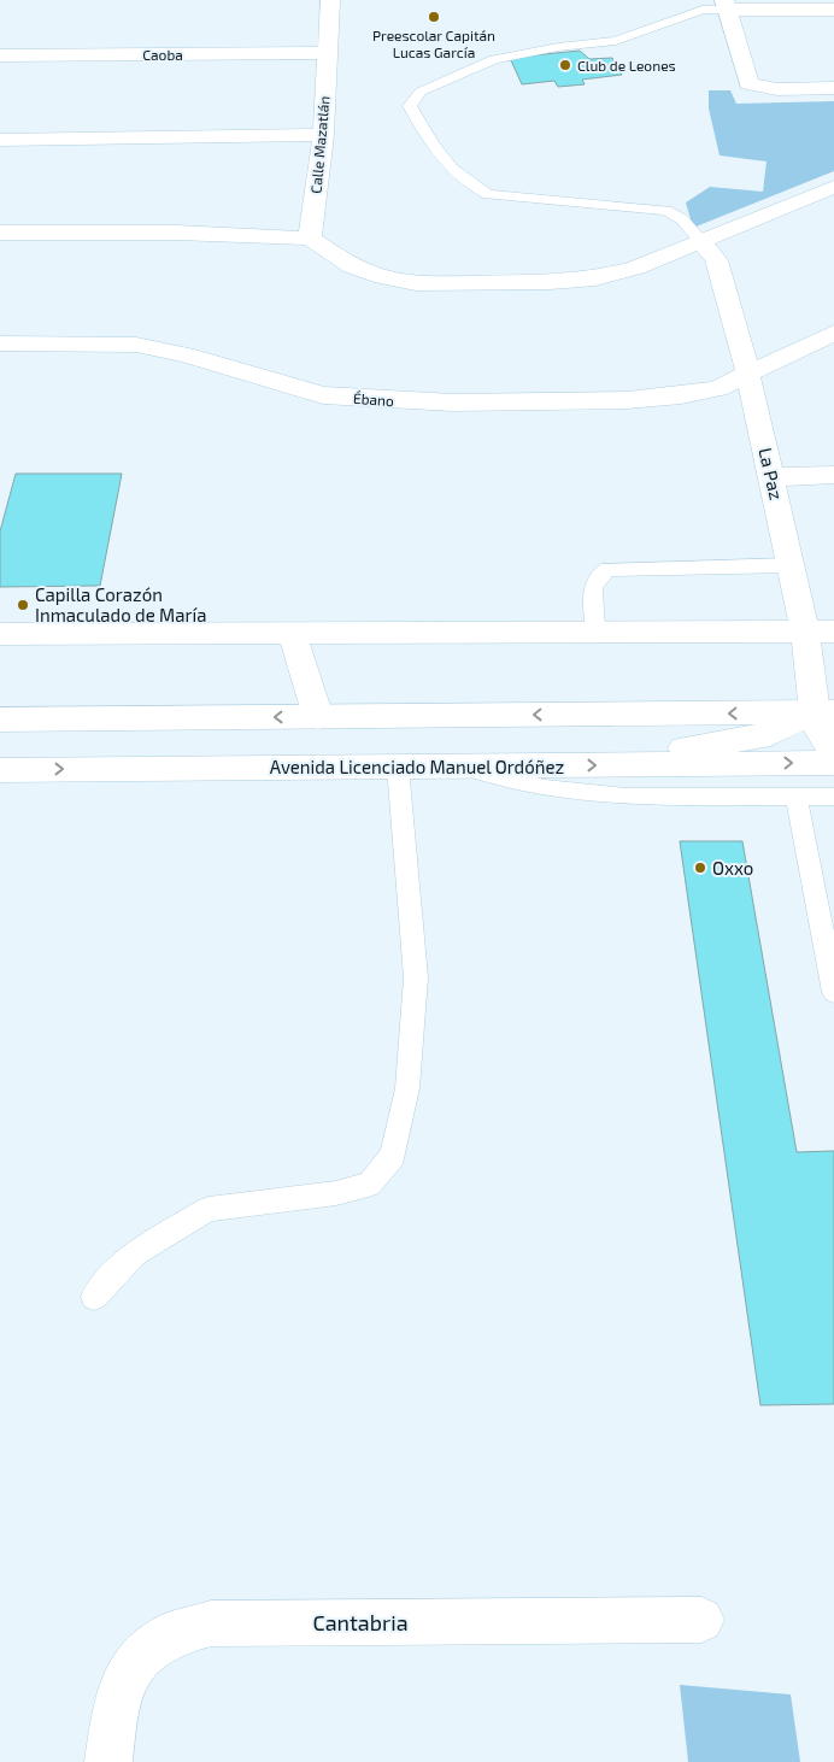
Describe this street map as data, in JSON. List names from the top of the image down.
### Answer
{
  "streets": {
    "street": [
      "Caoba",
      "Calle Mazatlán",
      "Ébano",
      "La Paz",
      "Avenida Licenciado Manuel Ordóñez",
      "Cantabria"
    ]
  },
  "crossings": [
    ["Caoba", "Calle Mazatlán"],
    ["Ébano", "La Paz"]
  ],
  "places": [
    "Preescolar Capitán Lucas García",
    "Club de Leones",
    "Capilla Corazón Inmaculado de María",
    "Oxxo"
  ]
}
